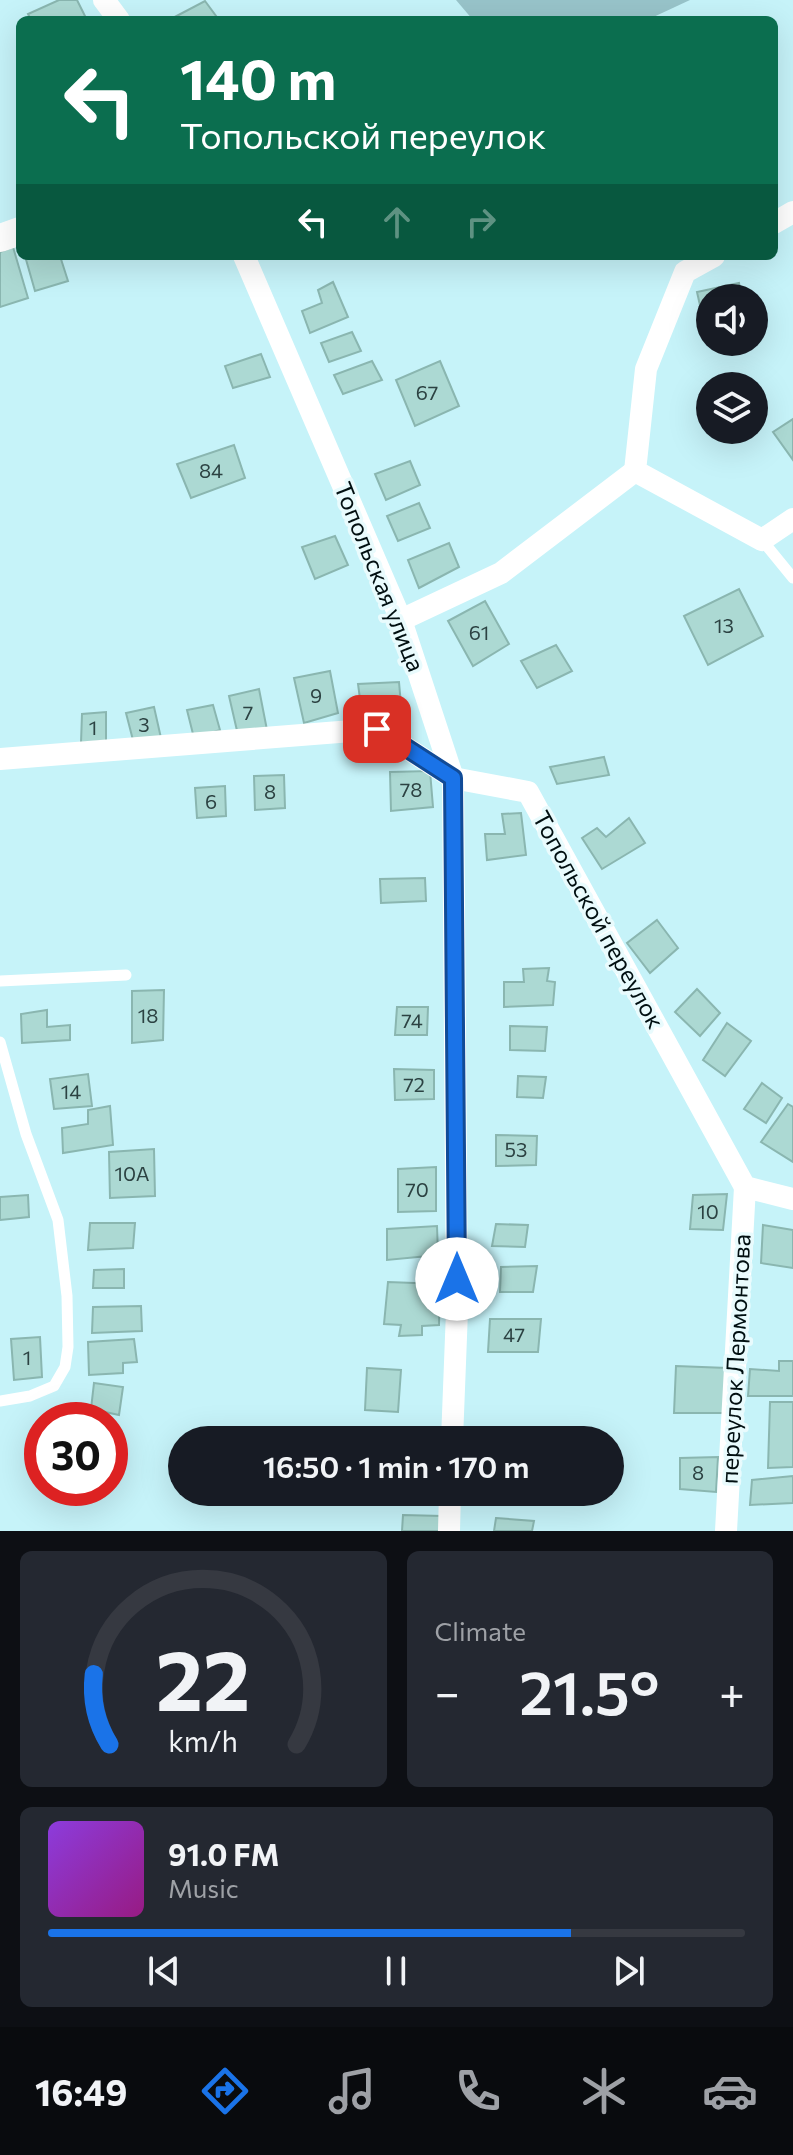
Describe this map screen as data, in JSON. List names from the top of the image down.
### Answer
{
  "streets": {
    "street": ["Топольская улица", "Топольской переулок", "переулок Лермонтова"]
  },
  "crossings": [
    ["Топольская улица", "Топольской переулок"],
    ["Топольской переулок", "переулок Лермонтова"]
  ],
  "house_numbers": [
    "67",
    "84",
    "13",
    "61",
    "9",
    "7",
    "3",
    "1",
    "78",
    "8",
    "6",
    "18",
    "74",
    "72",
    "14",
    "53",
    "10А",
    "70",
    "10",
    "47",
    "1",
    "8"
  ],
  "page": {
    "turn": ["140 m", "Топольской переулок"],
    "limit": "30",
    "trip": "16:50 · 1 min · 170 m",
    "tile": "Climate",
    "heat": ["−", "21.5°", "+"],
    "song": ["91.0 FM", "Music"],
    "tabs": "16:49",
    "gauge": ["22", "km/h"]
  }
}
